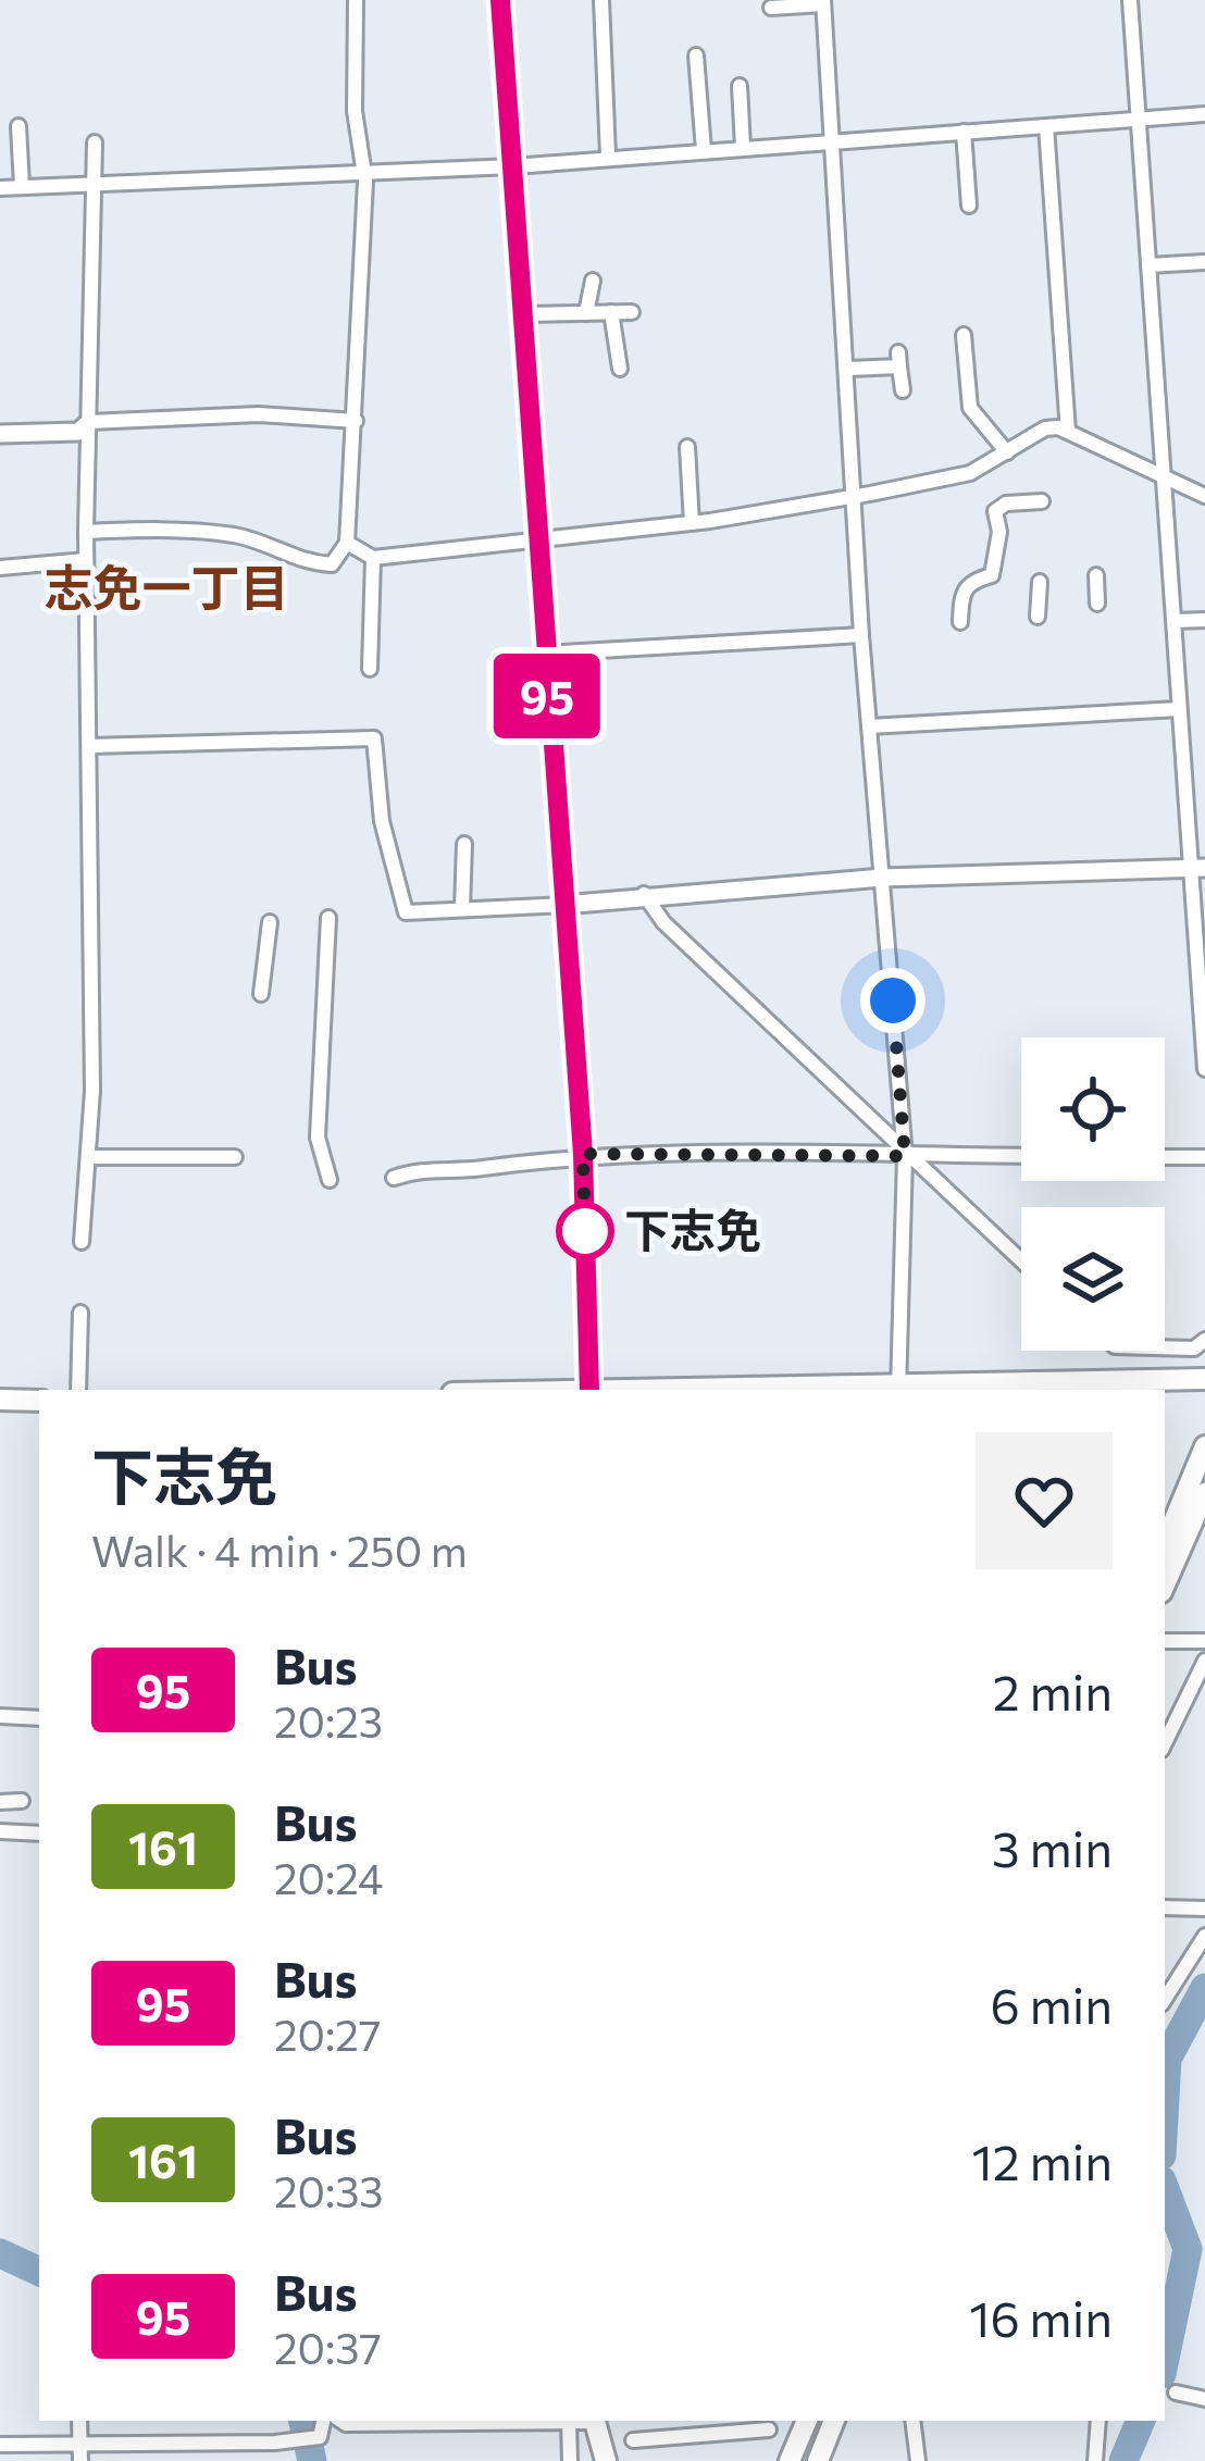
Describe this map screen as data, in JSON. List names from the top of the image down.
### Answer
{
  "districts": ["志免一丁目"],
  "places": ["下志免"],
  "lines": ["bus line 95"],
  "page": {
    "on_map": "95",
    "heading": ["下志免", "Walk · 4 min · 250 m"],
    "list": [
      {
        "mark": "95",
        "name": "Bus",
        "note": "20:23",
        "value": "2 min"
      },
      {
        "mark": "161",
        "name": "Bus",
        "note": "20:24",
        "value": "3 min"
      },
      {
        "mark": "95",
        "name": "Bus",
        "note": "20:27",
        "value": "6 min"
      },
      {
        "mark": "161",
        "name": "Bus",
        "note": "20:33",
        "value": "12 min"
      },
      {
        "mark": "95",
        "name": "Bus",
        "note": "20:37",
        "value": "16 min"
      }
    ]
  }
}
